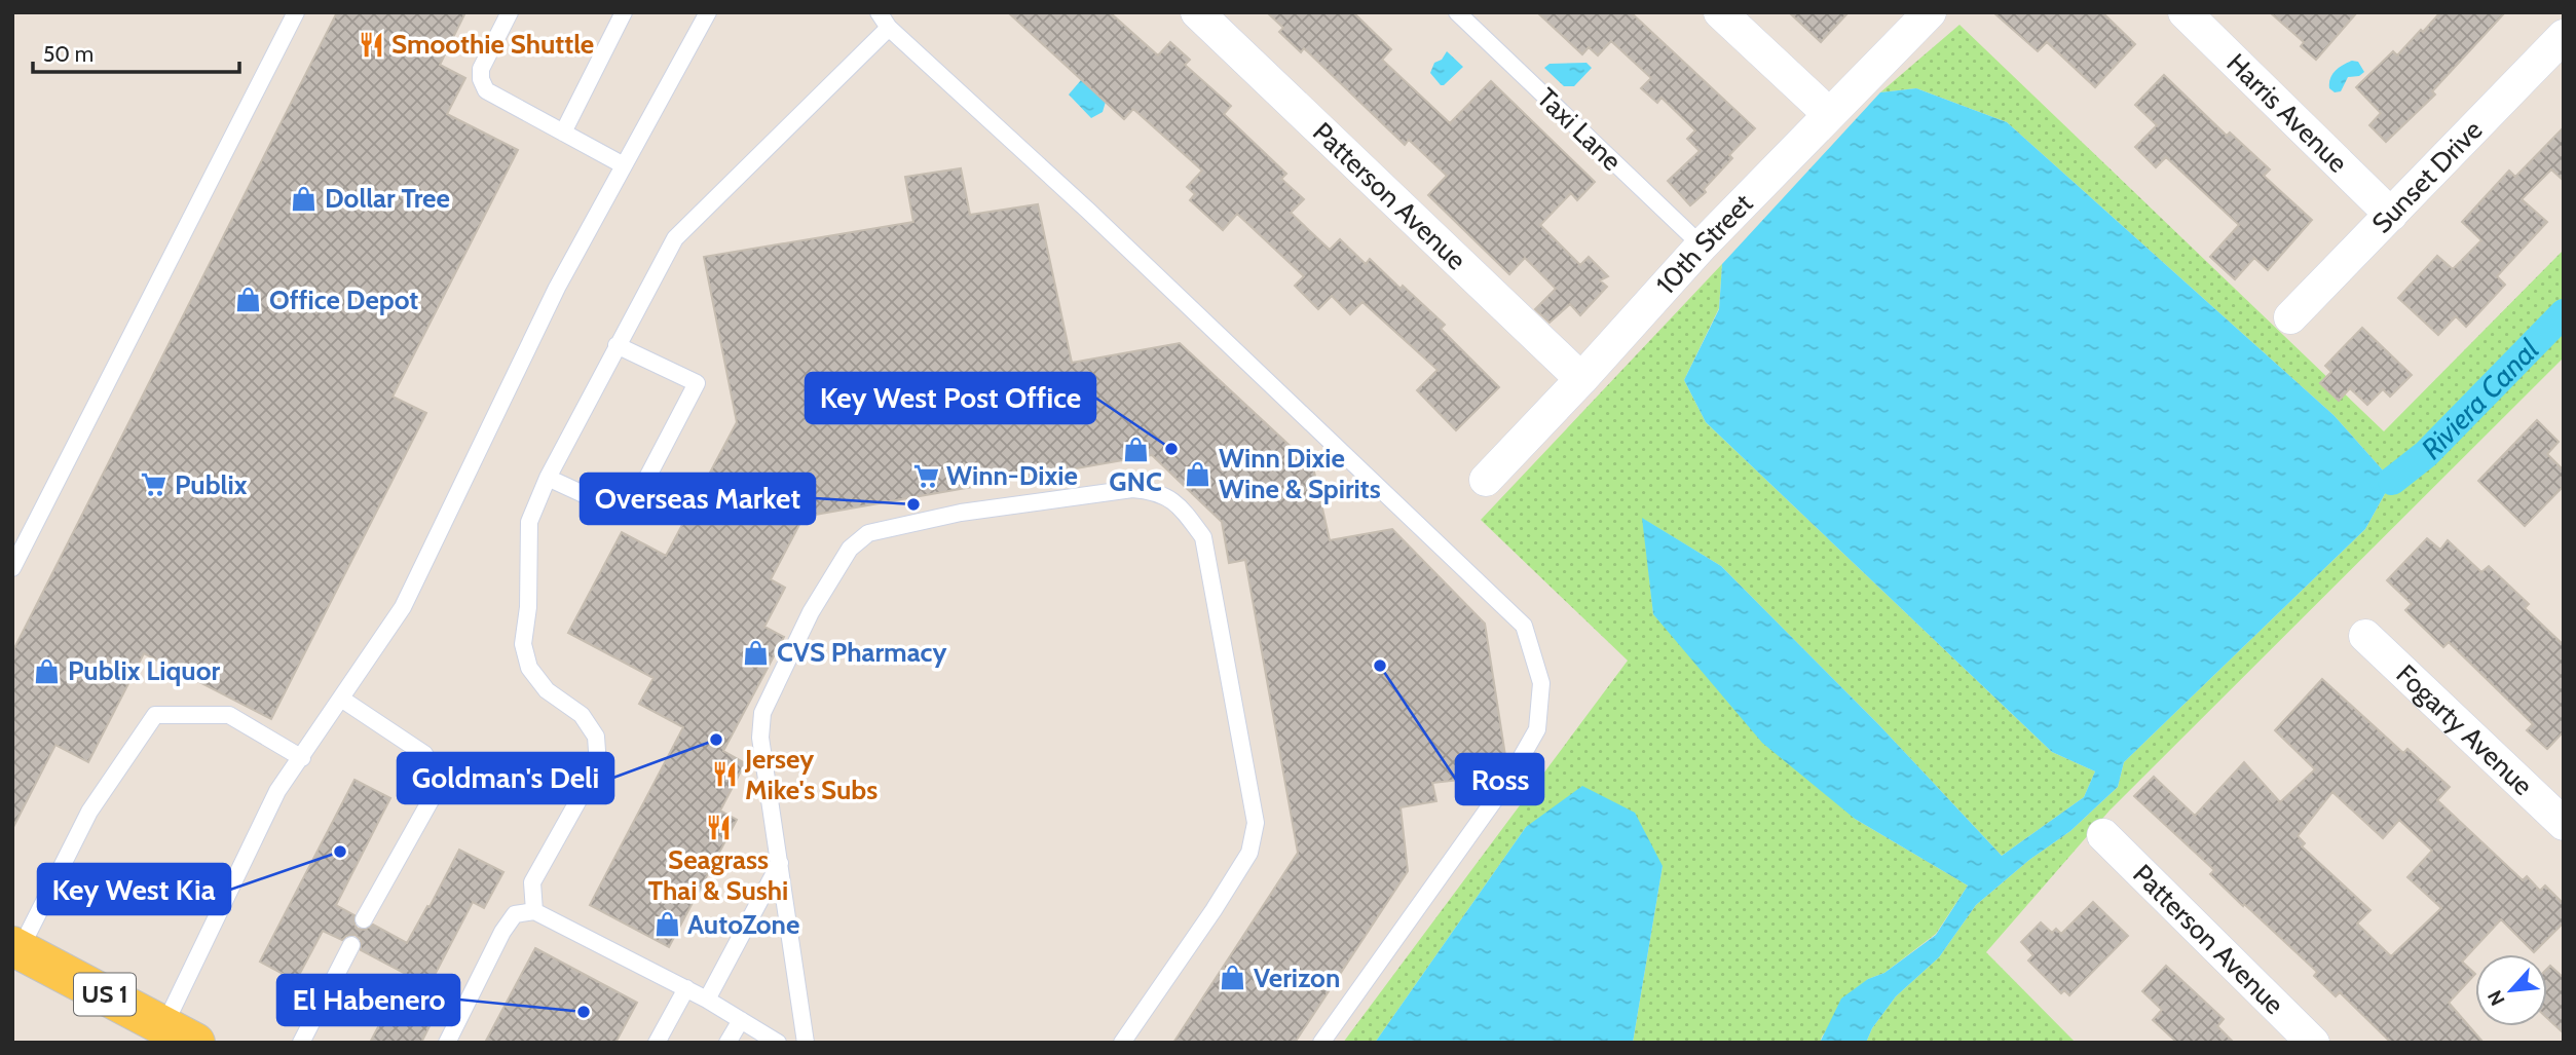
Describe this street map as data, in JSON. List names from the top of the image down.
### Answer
{
  "streets": {
    "main road": ["US 1"],
    "street": [
      "Harris Avenue",
      "Sunset Drive",
      "Patterson Avenue",
      "10th Street",
      "Fogarty Avenue"
    ],
    "lane": ["Taxi Lane"]
  },
  "crossings": [
    ["Harris Avenue", "Sunset Drive"],
    ["Taxi Lane", "10th Street"],
    ["Patterson Avenue", "10th Street"]
  ],
  "water": ["Riviera Canal"],
  "places": {
    "restaurant": ["Smoothie Shuttle", "Jersey Mike's Subs", "Seagrass Thai & Sushi"],
    "shop": [
      "Dollar Tree",
      "Office Depot",
      "GNC",
      "Winn Dixie Wine & Spirits",
      "CVS Pharmacy",
      "Publix Liquor",
      "AutoZone",
      "Verizon"
    ],
    "other": [
      "Key West Post Office",
      "Overseas Market",
      "Ross",
      "Goldman's Deli",
      "Key West Kia",
      "El Habenero"
    ],
    "supermarket": ["Winn-Dixie", "Publix"]
  },
  "scale_bar": "50 m",
  "north": "bottom left"
}
